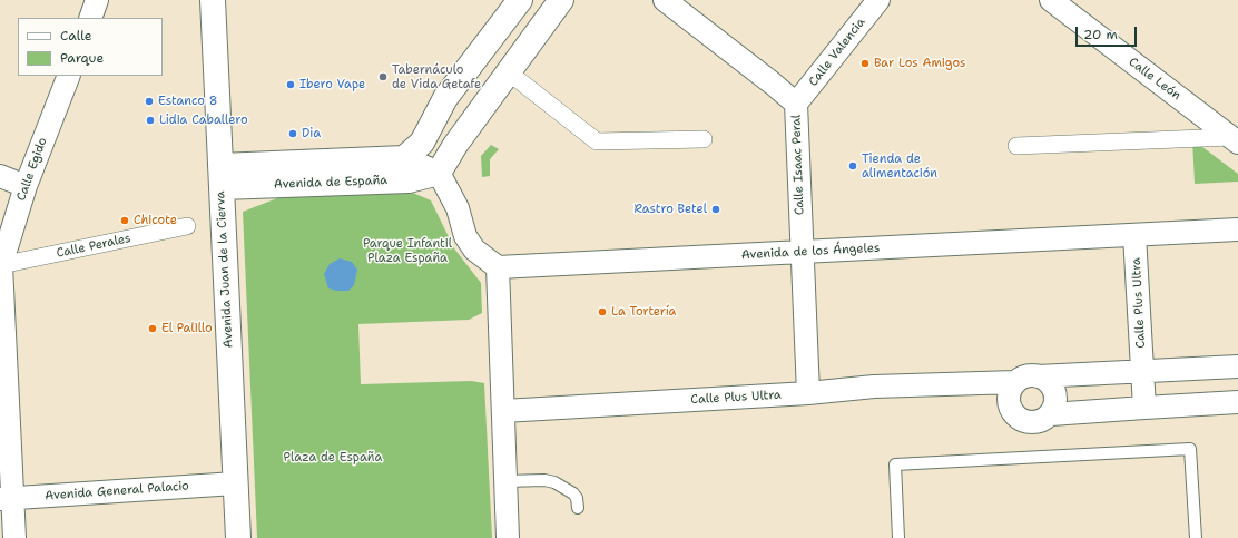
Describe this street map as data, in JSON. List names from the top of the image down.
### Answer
{
  "streets": {
    "street": [
      "Calle Valencia",
      "Calle León",
      "Calle Isaac Peral",
      "Calle Egido",
      "Avenida de España",
      "Calle Perales",
      "Avenida de los Ángeles",
      "Avenida Juan de la Cierva",
      "Calle Plus Ultra",
      "Avenida General Palacio"
    ]
  },
  "crossings": [
    ["Calle Valencia", "Calle Isaac Peral"],
    ["Calle Isaac Peral", "Avenida de los Ángeles"],
    ["Calle Isaac Peral", "Calle Plus Ultra"],
    ["Calle Egido", "Calle Perales"],
    ["Avenida de España", "Avenida Juan de la Cierva"],
    ["Avenida de los Ángeles", "Calle Plus Ultra"],
    ["Avenida Juan de la Cierva", "Avenida General Palacio"]
  ],
  "parks": ["Parque Infantil Plaza España", "Plaza de España"],
  "places": [
    "Bar Los Amigos",
    "Tabernáculo de Vida Getafe",
    "Ibero Vape",
    "Estanco 8",
    "Lidia Caballero",
    "Dia",
    "Tienda de alimentación",
    "Rastro Betel",
    "Chicote",
    "La Tortería",
    "El Palillo"
  ],
  "legend": ["Calle", "Parque"],
  "scale_bar": "20 m"
}
